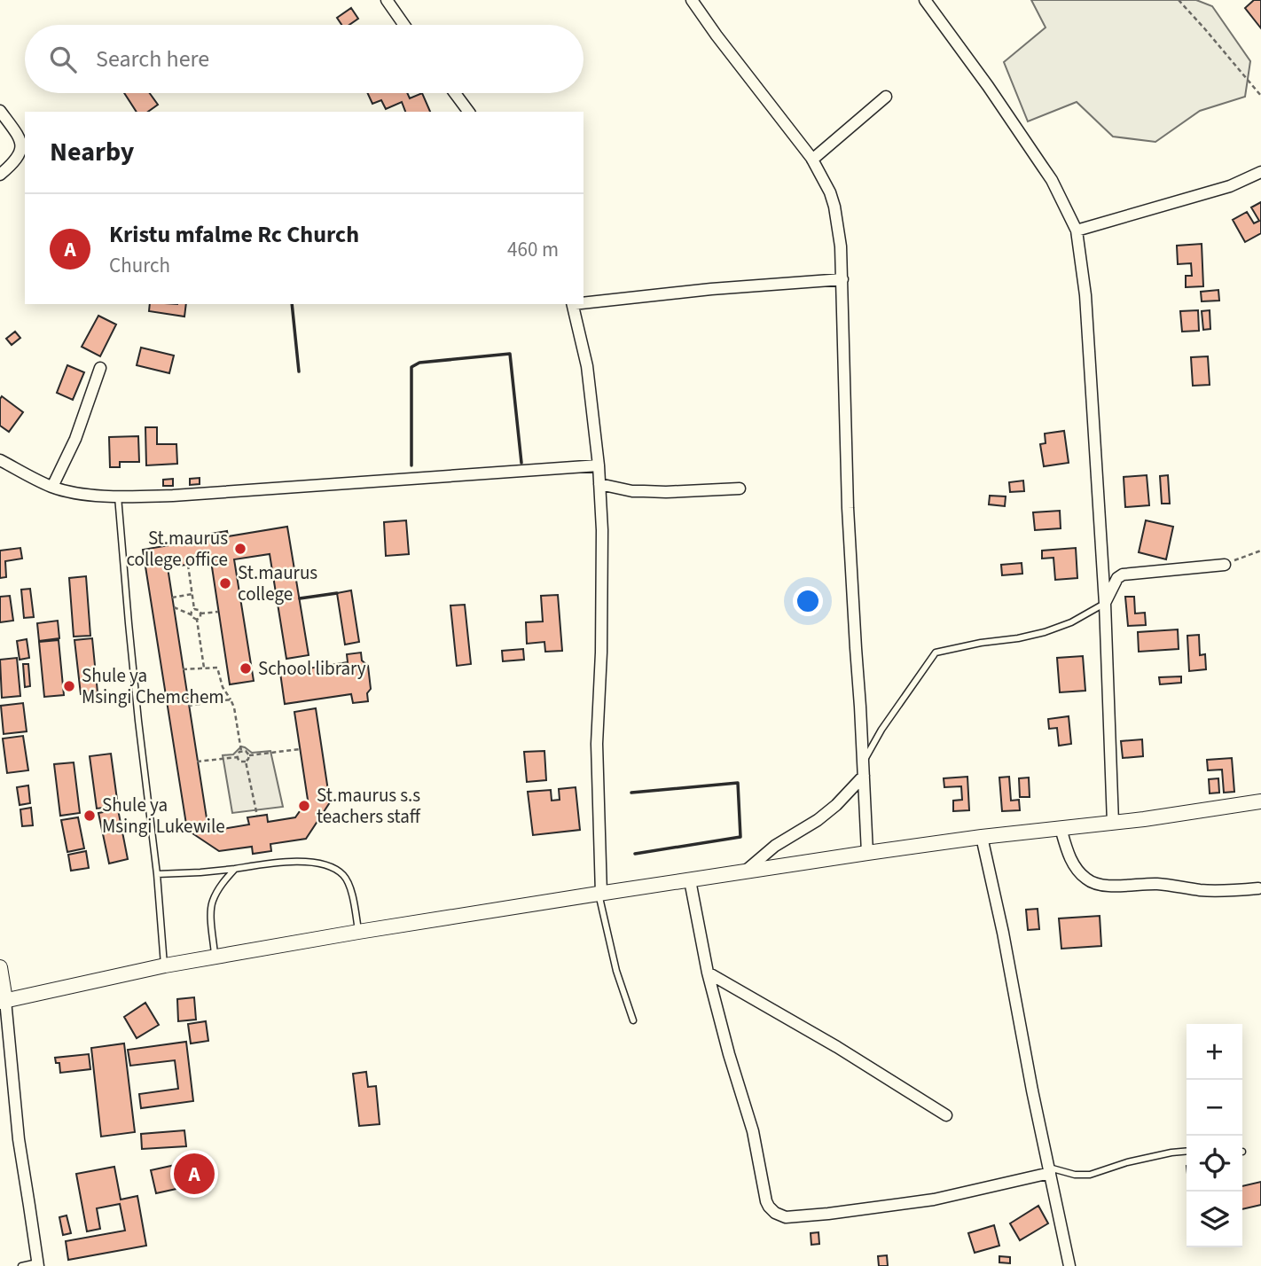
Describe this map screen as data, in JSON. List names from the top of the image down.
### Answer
{
  "places": [
    "St.maurus college office",
    "St.maurus college",
    "School library",
    "Shule ya Msingi Chemchem",
    "St.maurus s.s teachers staff",
    "Shule ya Msingi Lukewile"
  ],
  "page": {
    "search": "Search here",
    "heading": "Nearby",
    "list": [
      {
        "mark": "A",
        "name": "Kristu mfalme Rc Church",
        "note": "Church",
        "value": "460 m"
      }
    ],
    "map_buttons": ["+", "−"],
    "pins": "A"
  }
}
